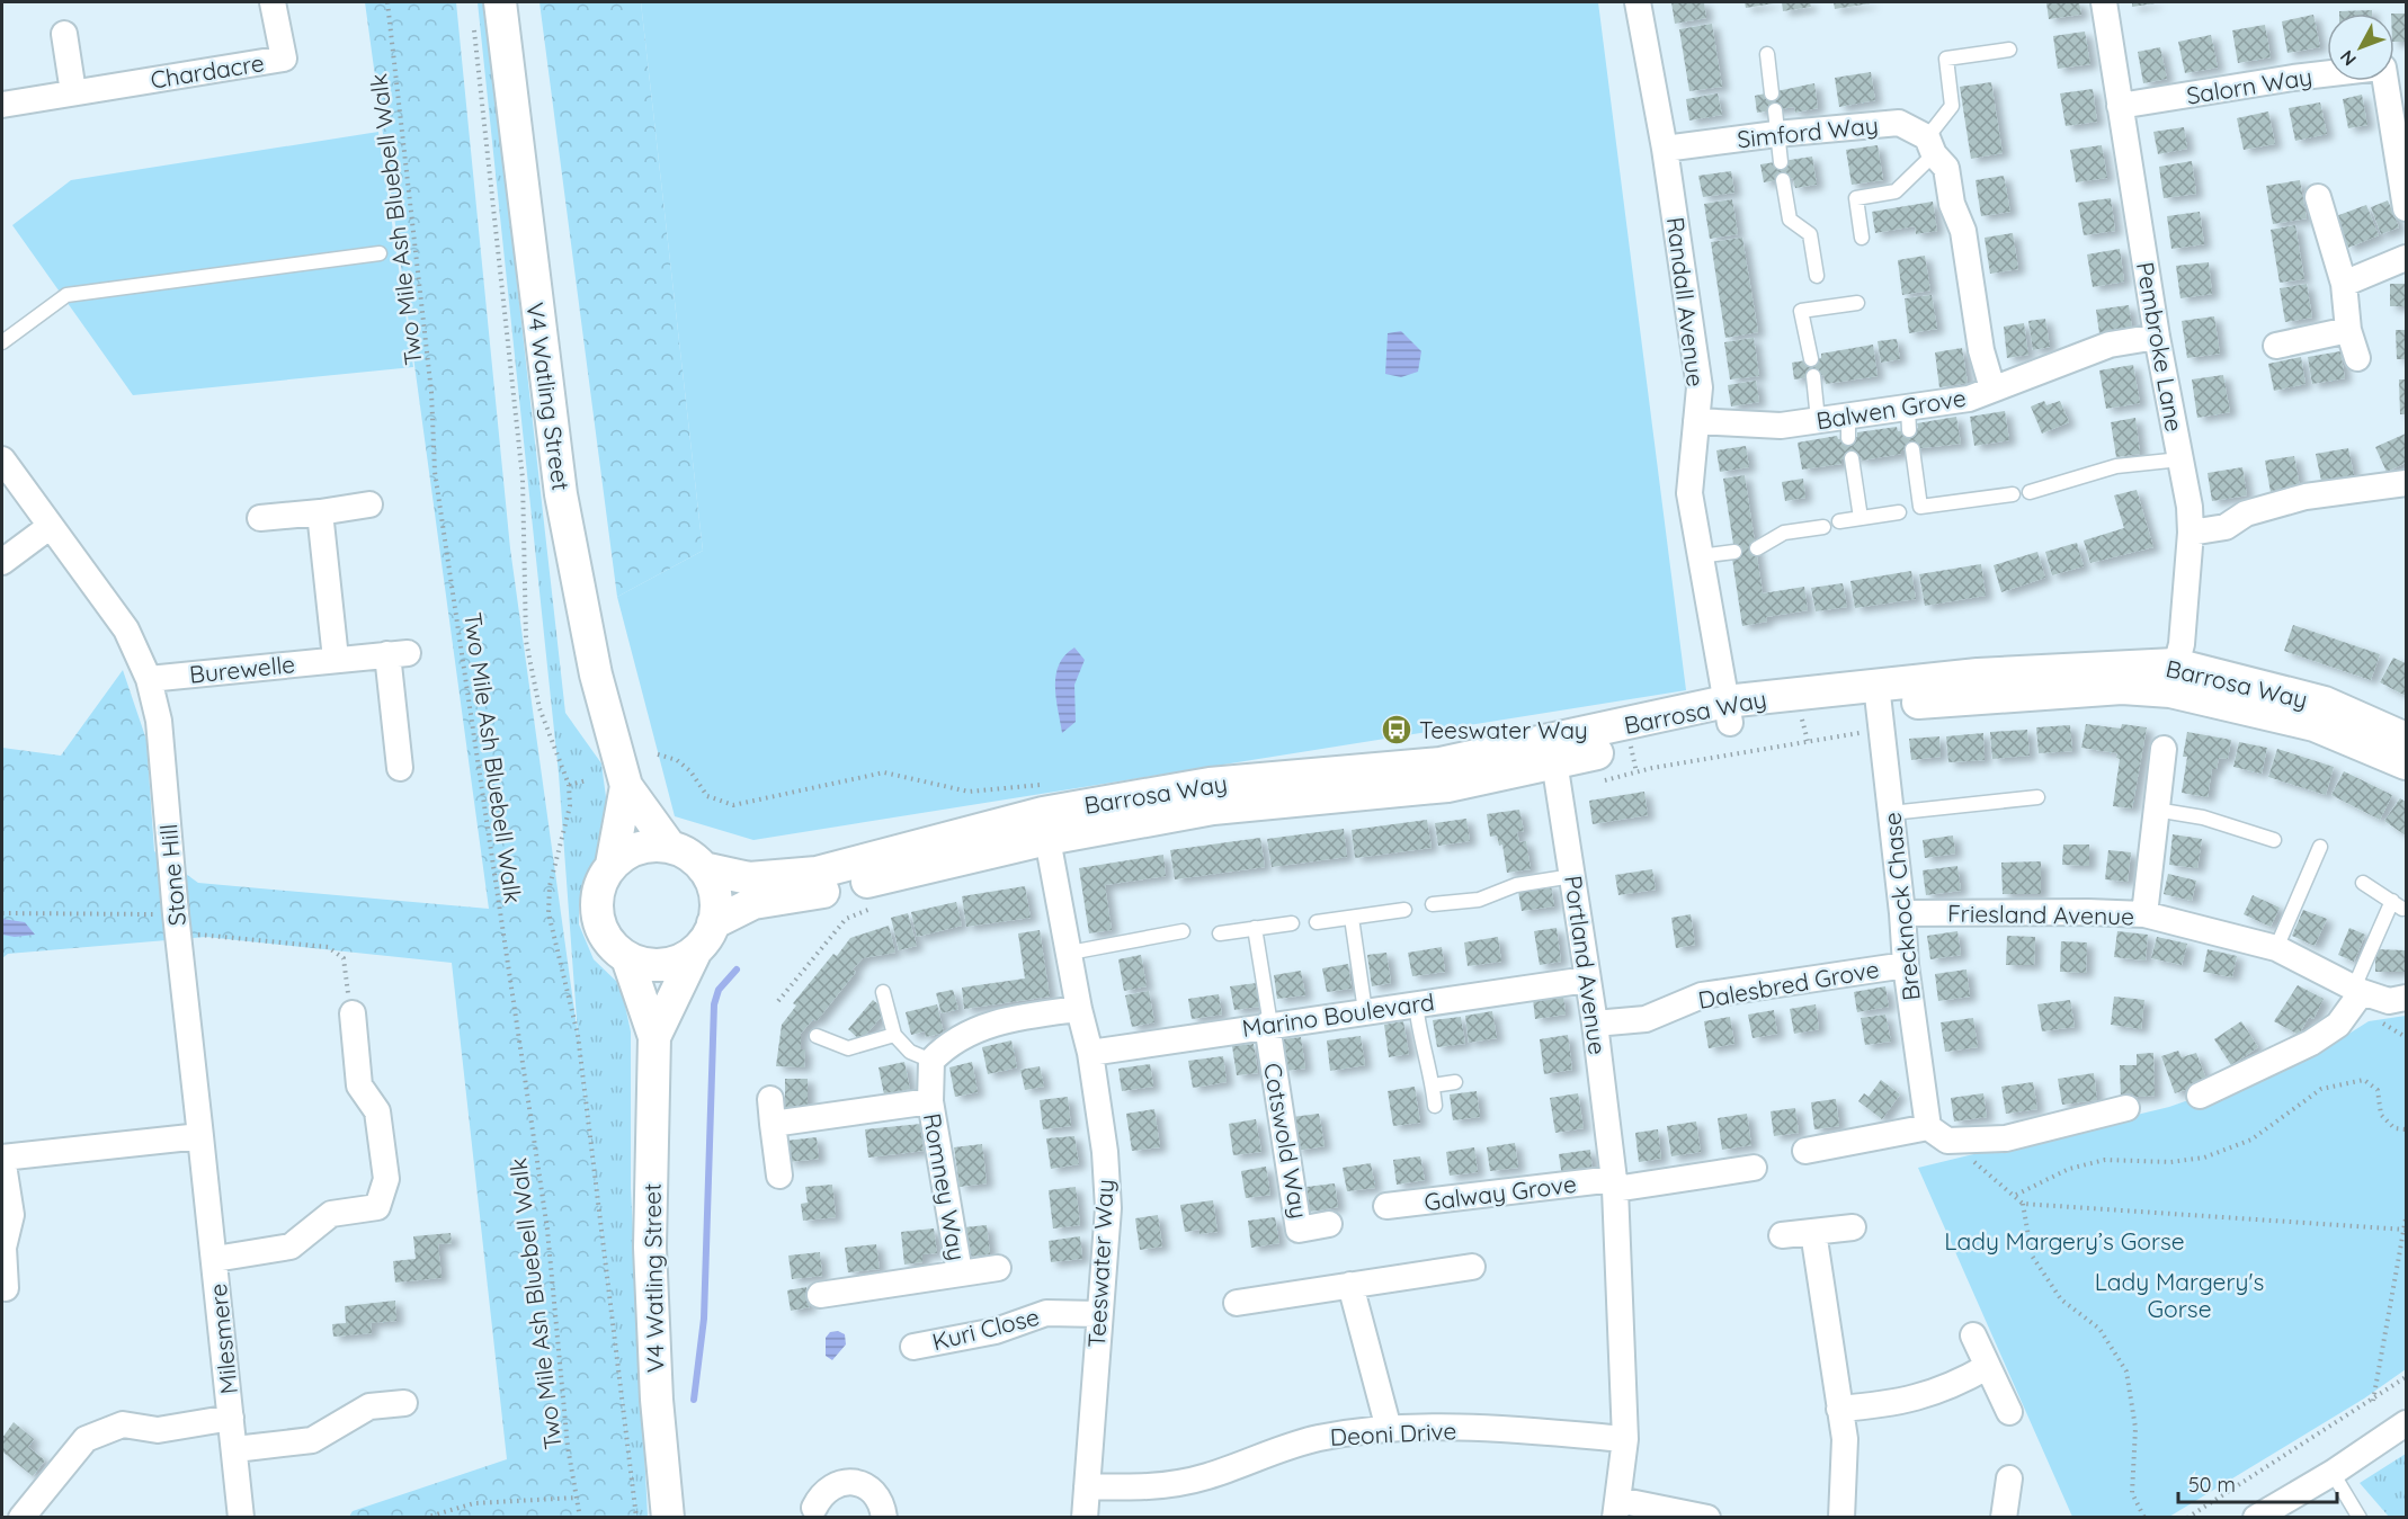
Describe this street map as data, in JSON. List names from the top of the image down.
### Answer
{
  "streets": {
    "street": [
      "Chardacre",
      "Salorn Way",
      "Simford Way",
      "Randall Avenue",
      "Pembroke Lane",
      "V4 Watling Street",
      "Balwen Grove",
      "Burewelle",
      "Barrosa Way",
      "Stone Hill",
      "Brecknock Chase",
      "Friesland Avenue",
      "Portland Avenue",
      "Dalesbred Grove",
      "Marino Boulevard",
      "Cotswold Way",
      "Romney Way",
      "Galway Grove",
      "Teeswater Way",
      "Kuri Close",
      "Milesmere",
      "Deoni Drive"
    ],
    "path": ["Two Mile Ash Bluebell Walk"]
  },
  "crossings": [
    ["Salorn Way", "Pembroke Lane"],
    ["Simford Way", "Randall Avenue"],
    ["Randall Avenue", "Balwen Grove"],
    ["Randall Avenue", "Barrosa Way"],
    ["Pembroke Lane", "Balwen Grove"],
    ["Pembroke Lane", "Barrosa Way"],
    ["V4 Watling Street", "Barrosa Way"],
    ["Burewelle", "Stone Hill"],
    ["Barrosa Way", "Brecknock Chase"],
    ["Barrosa Way", "Portland Avenue"],
    ["Barrosa Way", "Teeswater Way"],
    ["Stone Hill", "Milesmere"],
    ["Brecknock Chase", "Friesland Avenue"],
    ["Brecknock Chase", "Dalesbred Grove"],
    ["Portland Avenue", "Dalesbred Grove"],
    ["Portland Avenue", "Marino Boulevard"],
    ["Portland Avenue", "Galway Grove"],
    ["Portland Avenue", "Deoni Drive"],
    ["Marino Boulevard", "Cotswold Way"],
    ["Marino Boulevard", "Teeswater Way"],
    ["Teeswater Way", "Kuri Close"],
    ["Teeswater Way", "Deoni Drive"]
  ],
  "parks": ["Lady Margery’s Gorse", "Lady Margery's Gorse"],
  "places": {
    "bus stop": ["Teeswater Way"]
  },
  "scale_bar": "50 m",
  "north": "bottom left"
}
